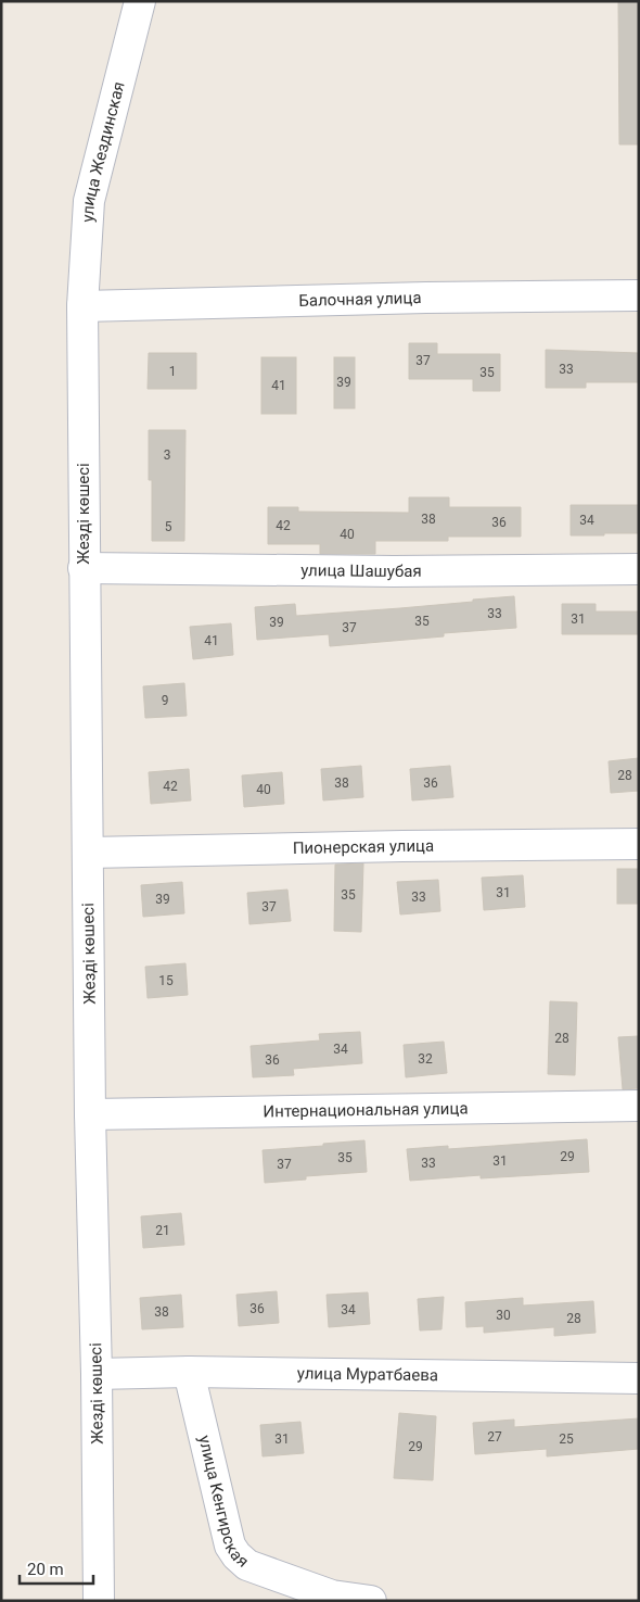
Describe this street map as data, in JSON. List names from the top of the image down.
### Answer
{
  "streets": {
    "street": [
      "улица Жездинская",
      "Балочная улица",
      "Жезді көшесі",
      "улица Шашубая",
      "Пионерская улица",
      "Интернациональная улица",
      "улица Муратбаева",
      "улица Кенгирская"
    ]
  },
  "crossings": [
    ["улица Жездинская", "Балочная улица"],
    ["улица Жездинская", "Жезді көшесі"],
    ["Балочная улица", "Жезді көшесі"],
    ["Жезді көшесі", "улица Шашубая"],
    ["Жезді көшесі", "Пионерская улица"],
    ["Жезді көшесі", "Интернациональная улица"],
    ["Жезді көшесі", "улица Муратбаева"],
    ["улица Муратбаева", "улица Кенгирская"]
  ],
  "house_numbers": [
    "37",
    "33",
    "1",
    "35",
    "39",
    "41",
    "3",
    "38",
    "34",
    "36",
    "42",
    "5",
    "40",
    "33",
    "31",
    "35",
    "39",
    "37",
    "41",
    "9",
    "28",
    "38",
    "36",
    "42",
    "40",
    "31",
    "35",
    "33",
    "39",
    "37",
    "15",
    "28",
    "34",
    "32",
    "36",
    "29",
    "35",
    "31",
    "33",
    "37",
    "21",
    "36",
    "34",
    "38",
    "30",
    "28",
    "27",
    "31",
    "25",
    "29"
  ],
  "scale_bar": "20 m"
}
